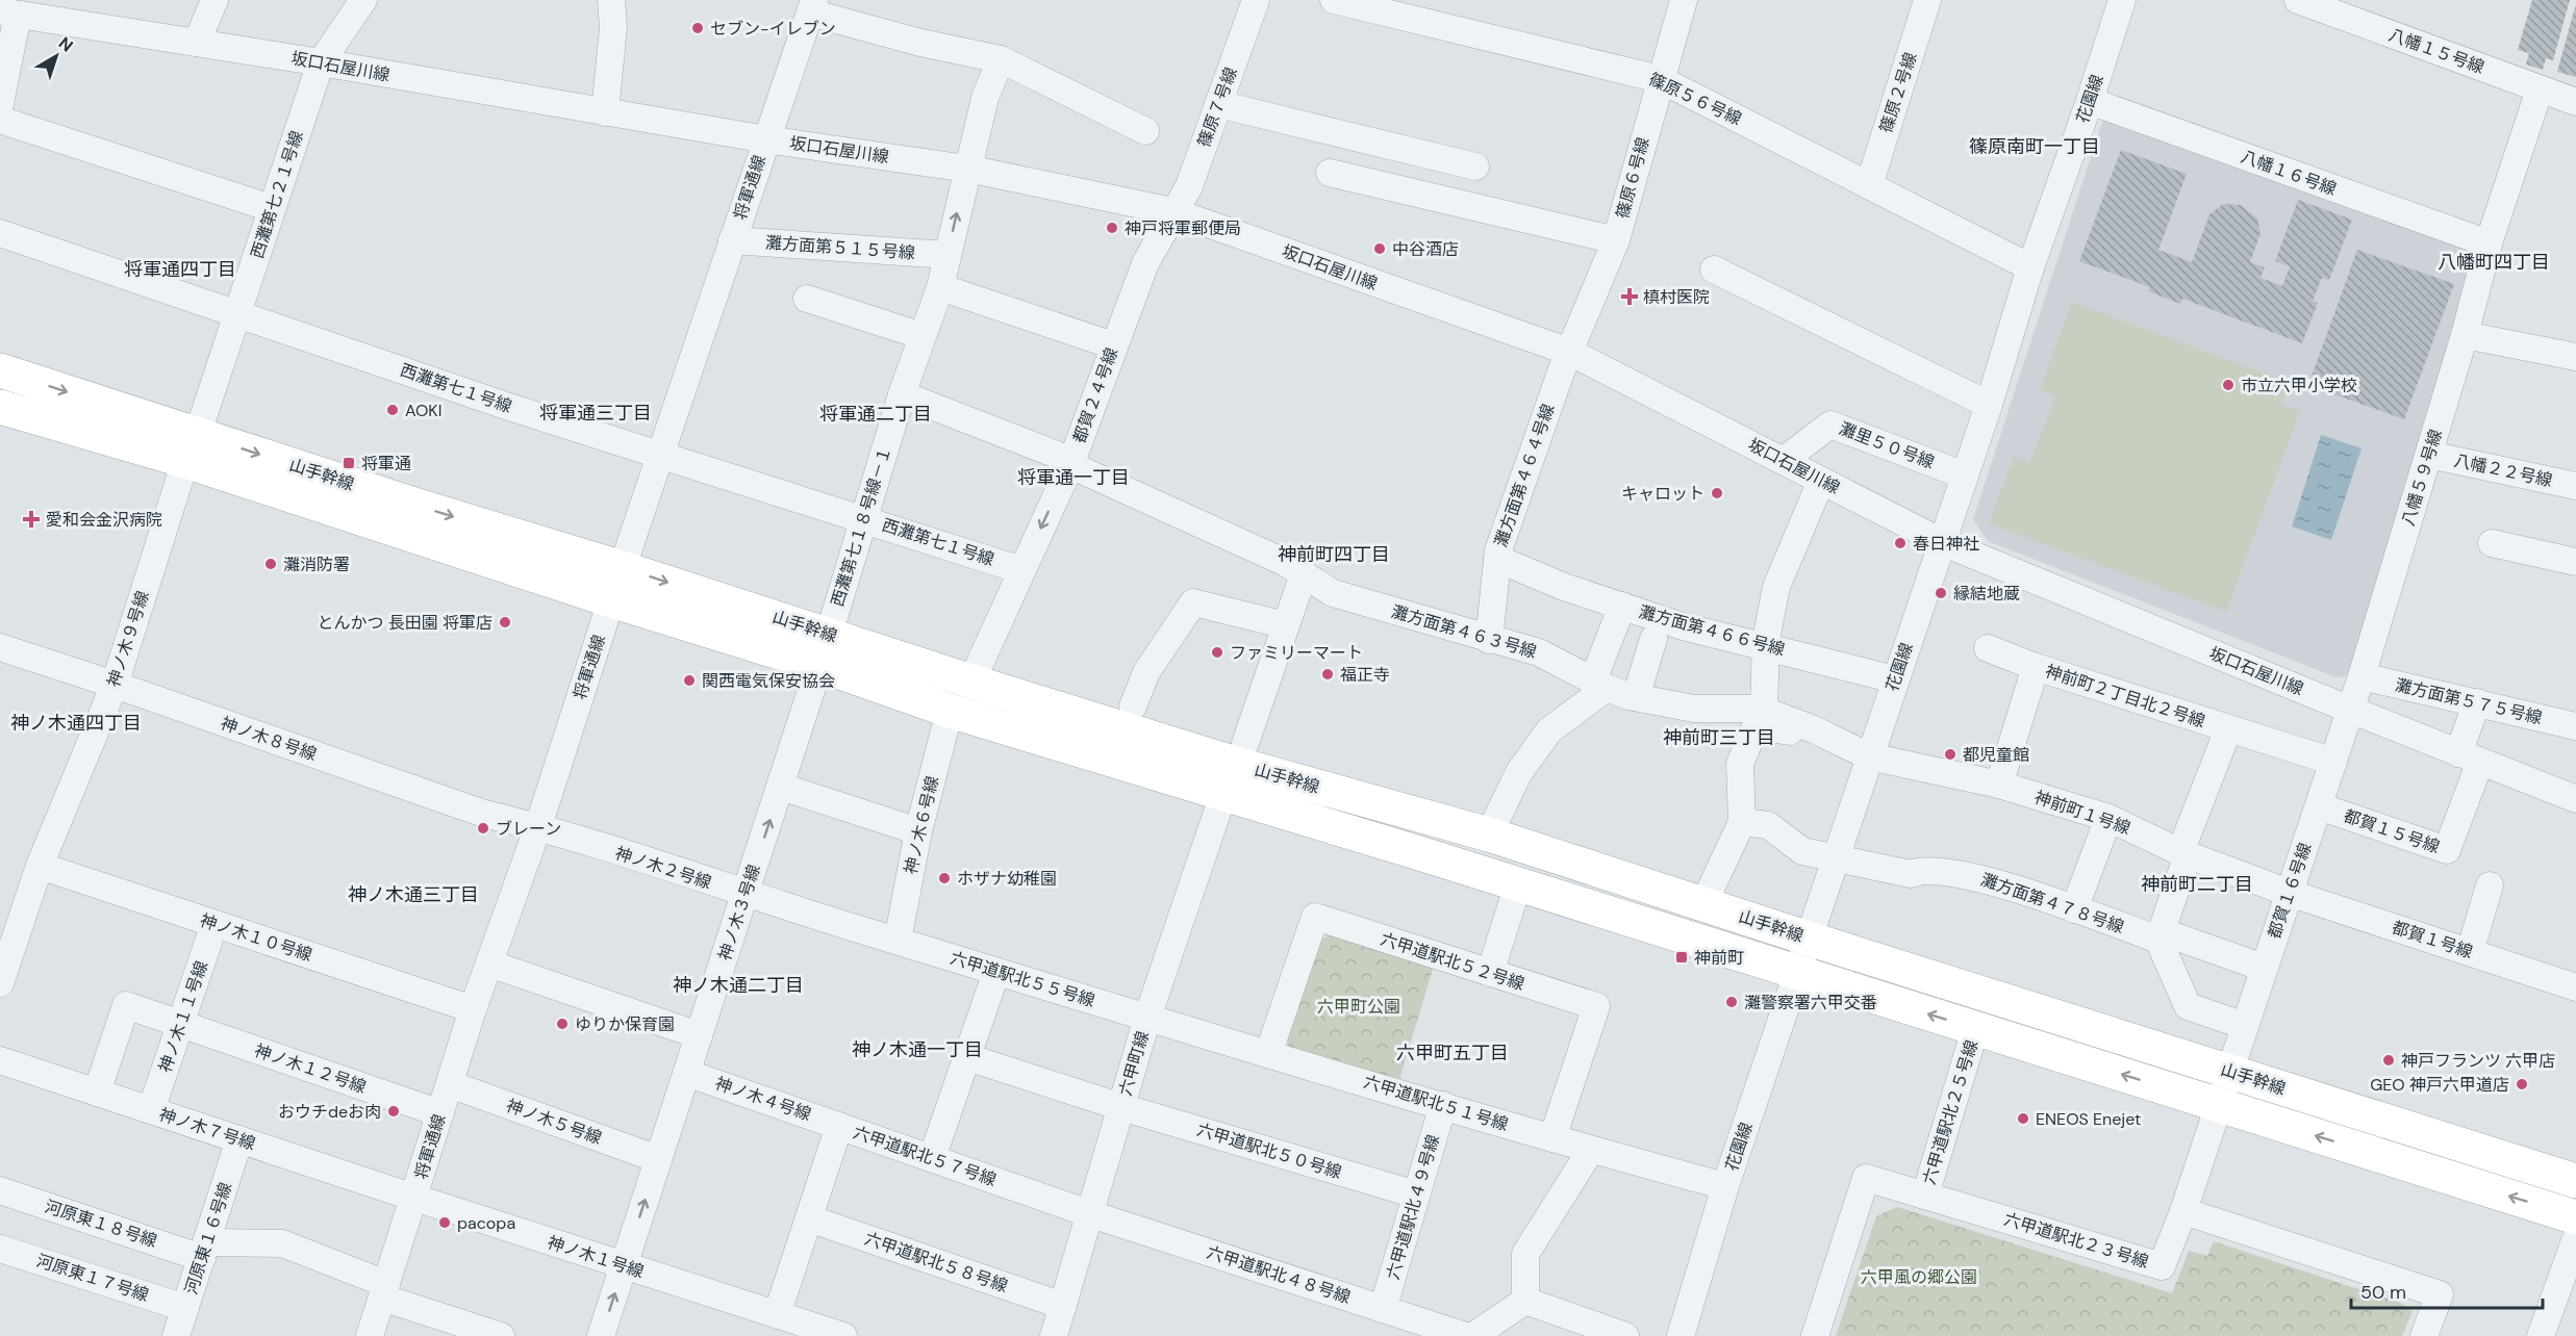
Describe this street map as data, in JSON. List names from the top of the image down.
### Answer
{
  "streets": {
    "main road": ["山手幹線"],
    "street": [
      "八幡１５号線",
      "坂口石屋川線",
      "篠原２号線",
      "篠原５６号線",
      "花園線",
      "篠原７号線",
      "八幡１６号線",
      "篠原６号線",
      "将軍通線",
      "西灘第七２１号線",
      "灘方面第５１５号線",
      "西灘第七１号線",
      "都賀２４号線",
      "灘里５０号線",
      "八幡２２号線",
      "灘方面第４６４号線",
      "八幡５９号線",
      "西灘第七１８号線－１",
      "灘方面第４６６号線",
      "灘方面第４６３号線",
      "神ノ木９号線",
      "神前町２丁目北２号線",
      "灘方面第５７５号線",
      "神ノ木８号線",
      "神前町１号線",
      "神ノ木６号線",
      "都賀１５号線",
      "神ノ木２号線",
      "都賀１６号線",
      "灘方面第４７８号線",
      "神ノ木３号線",
      "神ノ木１０号線",
      "都賀１号線",
      "六甲道駅北５２号線",
      "六甲道駅北５５号線",
      "神ノ木１１号線",
      "六甲町線",
      "神ノ木１２号線",
      "神ノ木４号線",
      "六甲道駅北５１号線",
      "六甲道駅北２５号線",
      "神ノ木５号線",
      "神ノ木７号線",
      "六甲道駅北５０号線",
      "六甲道駅北５７号線",
      "六甲道駅北４９号線",
      "河原東１８号線",
      "河原東１６号線",
      "六甲道駅北２３号線",
      "神ノ木１号線",
      "六甲道駅北５８号線",
      "六甲道駅北４８号線",
      "河原東１７号線"
    ]
  },
  "crossings": [
    ["八幡１５号線", "八幡５９号線"],
    ["坂口石屋川線", "花園線"],
    ["坂口石屋川線", "篠原７号線"],
    ["坂口石屋川線", "篠原６号線"],
    ["坂口石屋川線", "将軍通線"],
    ["坂口石屋川線", "西灘第七２１号線"],
    ["坂口石屋川線", "都賀２４号線"],
    ["坂口石屋川線", "灘里５０号線"],
    ["坂口石屋川線", "灘方面第４６４号線"],
    ["坂口石屋川線", "八幡５９号線"],
    ["坂口石屋川線", "西灘第七１８号線－１"],
    ["坂口石屋川線", "都賀１５号線"],
    ["坂口石屋川線", "都賀１６号線"],
    ["篠原２号線", "篠原５６号線"],
    ["篠原５６号線", "花園線"],
    ["篠原５６号線", "篠原６号線"],
    ["花園線", "八幡１６号線"],
    ["花園線", "灘里５０号線"],
    ["花園線", "山手幹線"],
    ["花園線", "灘方面第４６６号線"],
    ["花園線", "灘方面第４６３号線"],
    ["花園線", "神前町１号線"],
    ["花園線", "灘方面第４７８号線"],
    ["花園線", "六甲道駅北５１号線"],
    ["篠原７号線", "都賀２４号線"],
    ["八幡１６号線", "八幡５９号線"],
    ["篠原６号線", "灘方面第４６４号線"],
    ["将軍通線", "灘方面第５１５号線"],
    ["将軍通線", "西灘第七１号線"],
    ["将軍通線", "山手幹線"],
    ["将軍通線", "神ノ木８号線"],
    ["将軍通線", "神ノ木２号線"],
    ["将軍通線", "神ノ木１０号線"],
    ["将軍通線", "神ノ木１２号線"],
    ["将軍通線", "神ノ木５号線"],
    ["将軍通線", "神ノ木７号線"],
    ["将軍通線", "河原東１８号線"],
    ["将軍通線", "神ノ木１号線"],
    ["西灘第七２１号線", "西灘第七１号線"],
    ["西灘第七２１号線", "山手幹線"],
    ["西灘第七２１号線", "神ノ木９号線"],
    ["灘方面第５１５号線", "西灘第七１８号線－１"],
    ["西灘第七１号線", "都賀２４号線"],
    ["西灘第七１号線", "西灘第七１８号線－１"],
    ["都賀２４号線", "山手幹線"],
    ["都賀２４号線", "灘方面第４６３号線"],
    ["八幡２２号線", "八幡５９号線"],
    ["山手幹線", "西灘第七１８号線－１"],
    ["山手幹線", "神ノ木９号線"],
    ["山手幹線", "神ノ木６号線"],
    ["山手幹線", "都賀１６号線"],
    ["山手幹線", "神ノ木３号線"],
    ["山手幹線", "六甲町線"],
    ["山手幹線", "六甲道駅北２５号線"],
    ["灘方面第４６４号線", "灘方面第４６６号線"],
    ["灘方面第４６４号線", "灘方面第４６３号線"],
    ["八幡５９号線", "灘方面第５７５号線"],
    ["八幡５９号線", "都賀１６号線"],
    ["西灘第七１８号線－１", "灘方面第４６３号線"],
    ["西灘第七１８号線－１", "神ノ木３号線"],
    ["灘方面第４６３号線", "神前町１号線"],
    ["神ノ木９号線", "神ノ木８号線"],
    ["神ノ木９号線", "神ノ木１０号線"],
    ["神前町２丁目北２号線", "神前町１号線"],
    ["神前町２丁目北２号線", "都賀１６号線"],
    ["神ノ木８号線", "神ノ木２号線"],
    ["神前町１号線", "都賀１６号線"],
    ["神前町１号線", "都賀１号線"],
    ["神ノ木６号線", "神ノ木２号線"],
    ["神ノ木６号線", "六甲道駅北５５号線"],
    ["都賀１５号線", "都賀１６号線"],
    ["神ノ木２号線", "神ノ木３号線"],
    ["神ノ木２号線", "六甲道駅北５５号線"],
    ["都賀１６号線", "灘方面第４７８号線"],
    ["都賀１６号線", "都賀１号線"],
    ["都賀１６号線", "六甲道駅北２３号線"],
    ["神ノ木３号線", "神ノ木４号線"],
    ["神ノ木３号線", "神ノ木５号線"],
    ["神ノ木３号線", "神ノ木１号線"],
    ["神ノ木１０号線", "神ノ木１１号線"],
    ["六甲道駅北５２号線", "六甲道駅北５１号線"],
    ["六甲道駅北５５号線", "六甲町線"],
    ["六甲道駅北５５号線", "六甲道駅北５１号線"],
    ["神ノ木１１号線", "神ノ木１２号線"],
    ["神ノ木１１号線", "神ノ木７号線"],
    ["六甲町線", "六甲道駅北５１号線"],
    ["六甲町線", "六甲道駅北５０号線"],
    ["六甲町線", "六甲道駅北５７号線"],
    ["六甲町線", "六甲道駅北５８号線"],
    ["六甲町線", "六甲道駅北４８号線"],
    ["神ノ木１２号線", "神ノ木７号線"],
    ["神ノ木４号線", "六甲道駅北５７号線"],
    ["六甲道駅北５１号線", "六甲道駅北４９号線"],
    ["六甲道駅北２５号線", "六甲道駅北２３号線"],
    ["神ノ木７号線", "河原東１６号線"],
    ["神ノ木７号線", "神ノ木１号線"],
    ["六甲道駅北５０号線", "六甲道駅北４９号線"],
    ["六甲道駅北５７号線", "神ノ木１号線"],
    ["六甲道駅北５７号線", "六甲道駅北５８号線"],
    ["六甲道駅北５７号線", "六甲道駅北４８号線"],
    ["六甲道駅北４９号線", "六甲道駅北４８号線"],
    ["河原東１８号線", "河原東１６号線"],
    ["河原東１６号線", "河原東１７号線"]
  ],
  "one_way": ["神ノ木３号線"],
  "districts": [
    "篠原南町一丁目",
    "八幡町四丁目",
    "将軍通四丁目",
    "将軍通三丁目",
    "将軍通二丁目",
    "将軍通一丁目",
    "神前町四丁目",
    "神ノ木通四丁目",
    "神前町三丁目",
    "神前町二丁目",
    "神ノ木通三丁目",
    "神ノ木通二丁目",
    "神ノ木通一丁目",
    "六甲町五丁目"
  ],
  "parks": ["六甲町公園", "六甲風の郷公園"],
  "places": {
    "other": [
      "セブン-イレブン",
      "神戸将軍郵便局",
      "中谷酒店",
      "市立六甲小学校",
      "AOKI",
      "キャロット",
      "春日神社",
      "灘消防署",
      "縁結地蔵",
      "とんかつ 長田園 将軍店",
      "ファミリーマート",
      "福正寺",
      "関西電気保安協会",
      "都児童館",
      "ブレーン",
      "ホザナ幼稚園",
      "灘警察署六甲交番",
      "ゆりか保育園",
      "神戸フランツ 六甲店",
      "GEO 神戸六甲道店",
      "おウチdeお肉",
      "ENEOS Enejet",
      "pacopa"
    ],
    "health": ["槙村医院", "愛和会金沢病院"],
    "transit": ["将軍通", "神前町"]
  },
  "scale_bar": "50 m",
  "north": "top right"
}
